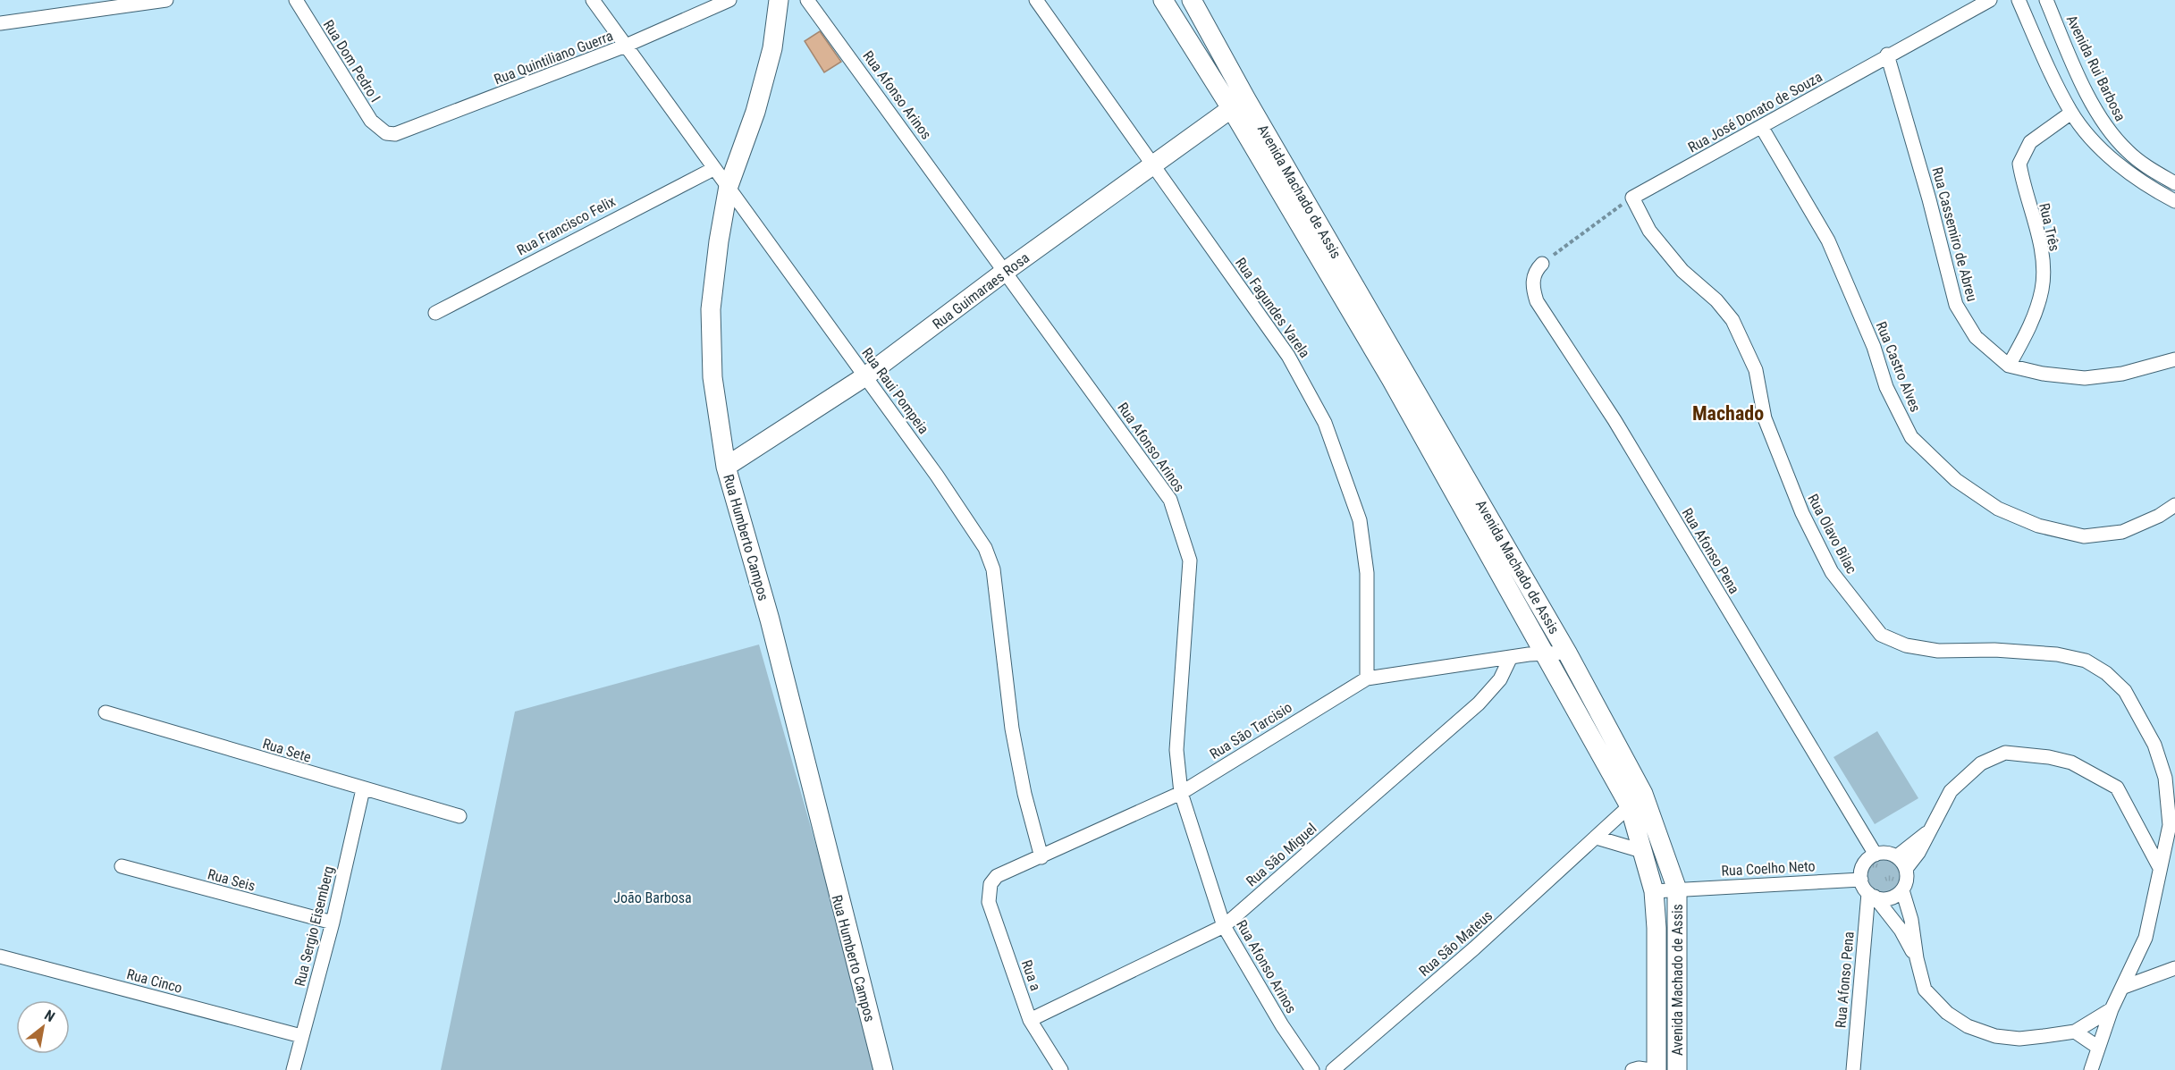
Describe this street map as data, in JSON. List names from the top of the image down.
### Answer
{
  "streets": {
    "street": [
      "Rua Quintiliano Guerra",
      "Rua Dom Pedro I",
      "Avenida Rui Barbosa",
      "Rua Afonso Arinos",
      "Rua José Donato de Souza",
      "Avenida Machado de Assis",
      "Rua Francisco Felix",
      "Rua Três",
      "Rua Cassemiro de Abreu",
      "Rua Guimaraes Rosa",
      "Rua Fagundes Varela",
      "Rua Castro Alves",
      "Rua Raui Pompeia",
      "Rua Olavo Bilac",
      "Rua Humberto Campos",
      "Rua Afonso Pena",
      "Rua São Tarcisio",
      "Rua Sete",
      "Rua São Miguel",
      "Rua Coelho Neto",
      "Rua Seis",
      "Rua Sergio Eisemberg",
      "Rua São Mateus",
      "Rua a",
      "Rua Cinco"
    ]
  },
  "crossings": [
    ["Rua Quintiliano Guerra", "Rua Dom Pedro I"],
    ["Rua Quintiliano Guerra", "Rua Raui Pompeia"],
    ["Rua Afonso Arinos", "Rua Guimaraes Rosa"],
    ["Rua Afonso Arinos", "Rua São Tarcisio"],
    ["Rua Afonso Arinos", "Rua São Miguel"],
    ["Rua José Donato de Souza", "Rua Cassemiro de Abreu"],
    ["Rua José Donato de Souza", "Rua Castro Alves"],
    ["Rua José Donato de Souza", "Rua Olavo Bilac"],
    ["Avenida Machado de Assis", "Rua Guimaraes Rosa"],
    ["Avenida Machado de Assis", "Rua São Tarcisio"],
    ["Avenida Machado de Assis", "Rua Coelho Neto"],
    ["Avenida Machado de Assis", "Rua São Mateus"],
    ["Rua Francisco Felix", "Rua Raui Pompeia"],
    ["Rua Três", "Rua Cassemiro de Abreu"],
    ["Rua Guimaraes Rosa", "Rua Fagundes Varela"],
    ["Rua Guimaraes Rosa", "Rua Raui Pompeia"],
    ["Rua Guimaraes Rosa", "Rua Humberto Campos"],
    ["Rua Fagundes Varela", "Rua São Tarcisio"],
    ["Rua Raui Pompeia", "Rua Humberto Campos"],
    ["Rua Raui Pompeia", "Rua São Tarcisio"],
    ["Rua Afonso Pena", "Rua Coelho Neto"],
    ["Rua São Tarcisio", "Rua São Miguel"],
    ["Rua São Tarcisio", "Rua a"],
    ["Rua Sete", "Rua Sergio Eisemberg"],
    ["Rua São Miguel", "Rua a"],
    ["Rua Seis", "Rua Sergio Eisemberg"],
    ["Rua Sergio Eisemberg", "Rua Cinco"]
  ],
  "districts": ["Machado"],
  "parks": ["João Barbosa"],
  "north": "top right"
}
